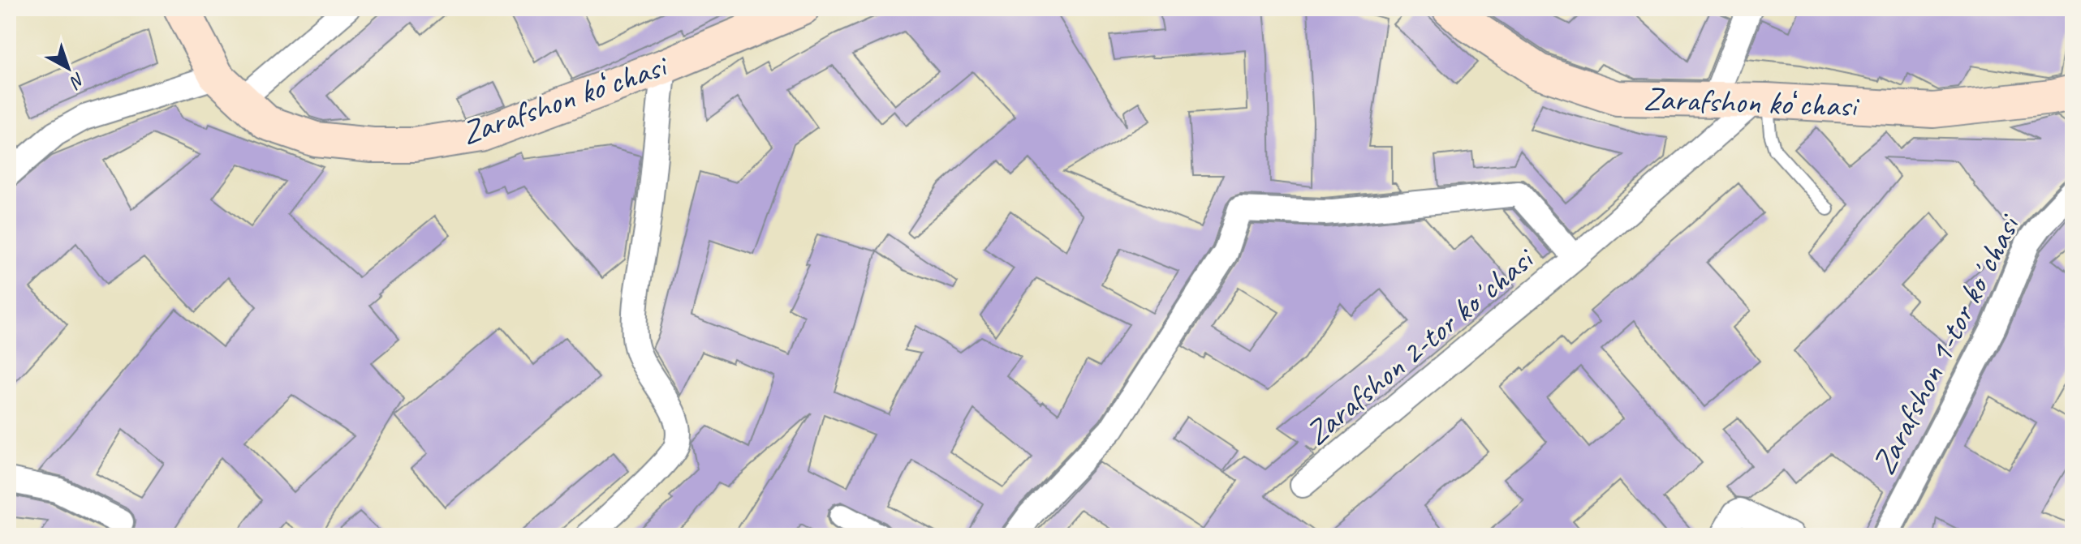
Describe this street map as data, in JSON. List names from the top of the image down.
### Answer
{
  "streets": {
    "street": ["Zarafshon koʻchasi", "Zarafshon 1-tor koʼchasi", "Zarafshon 2-tor koʼchasi"]
  },
  "crossings": [
    ["Zarafshon koʻchasi", "Zarafshon 2-tor koʼchasi"]
  ],
  "north": "bottom right"
}
